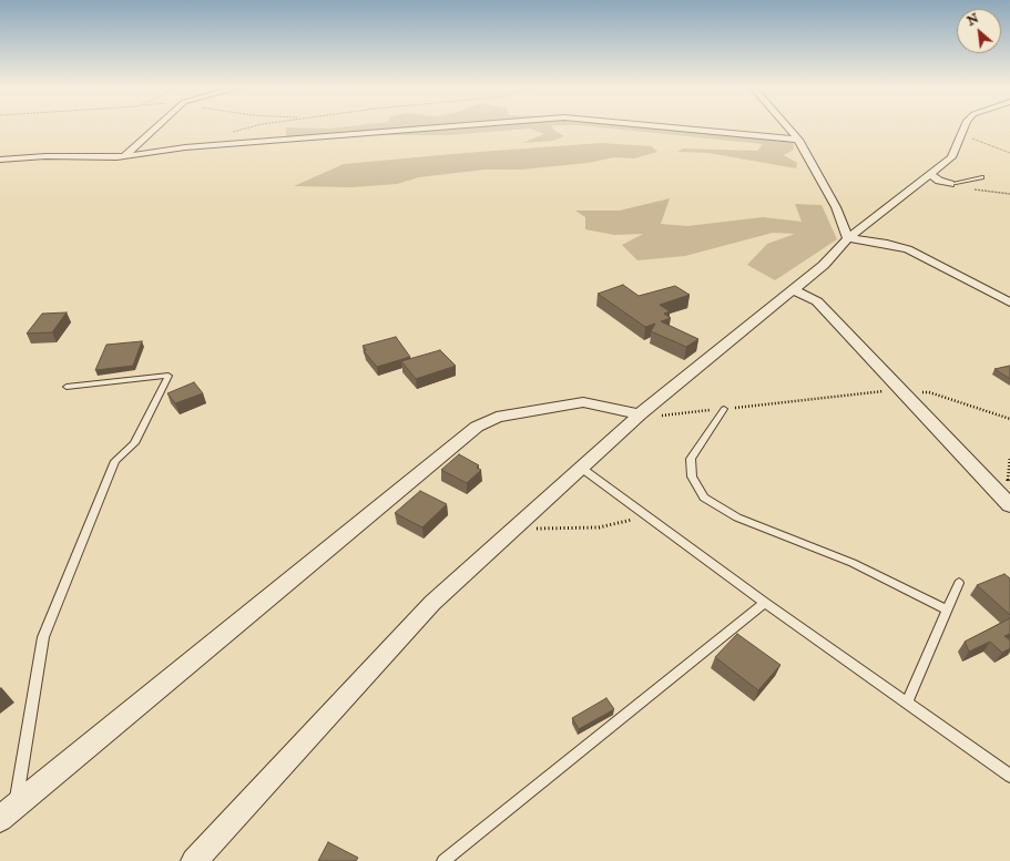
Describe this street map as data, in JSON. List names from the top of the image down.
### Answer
{
  "north": "top left"
}
